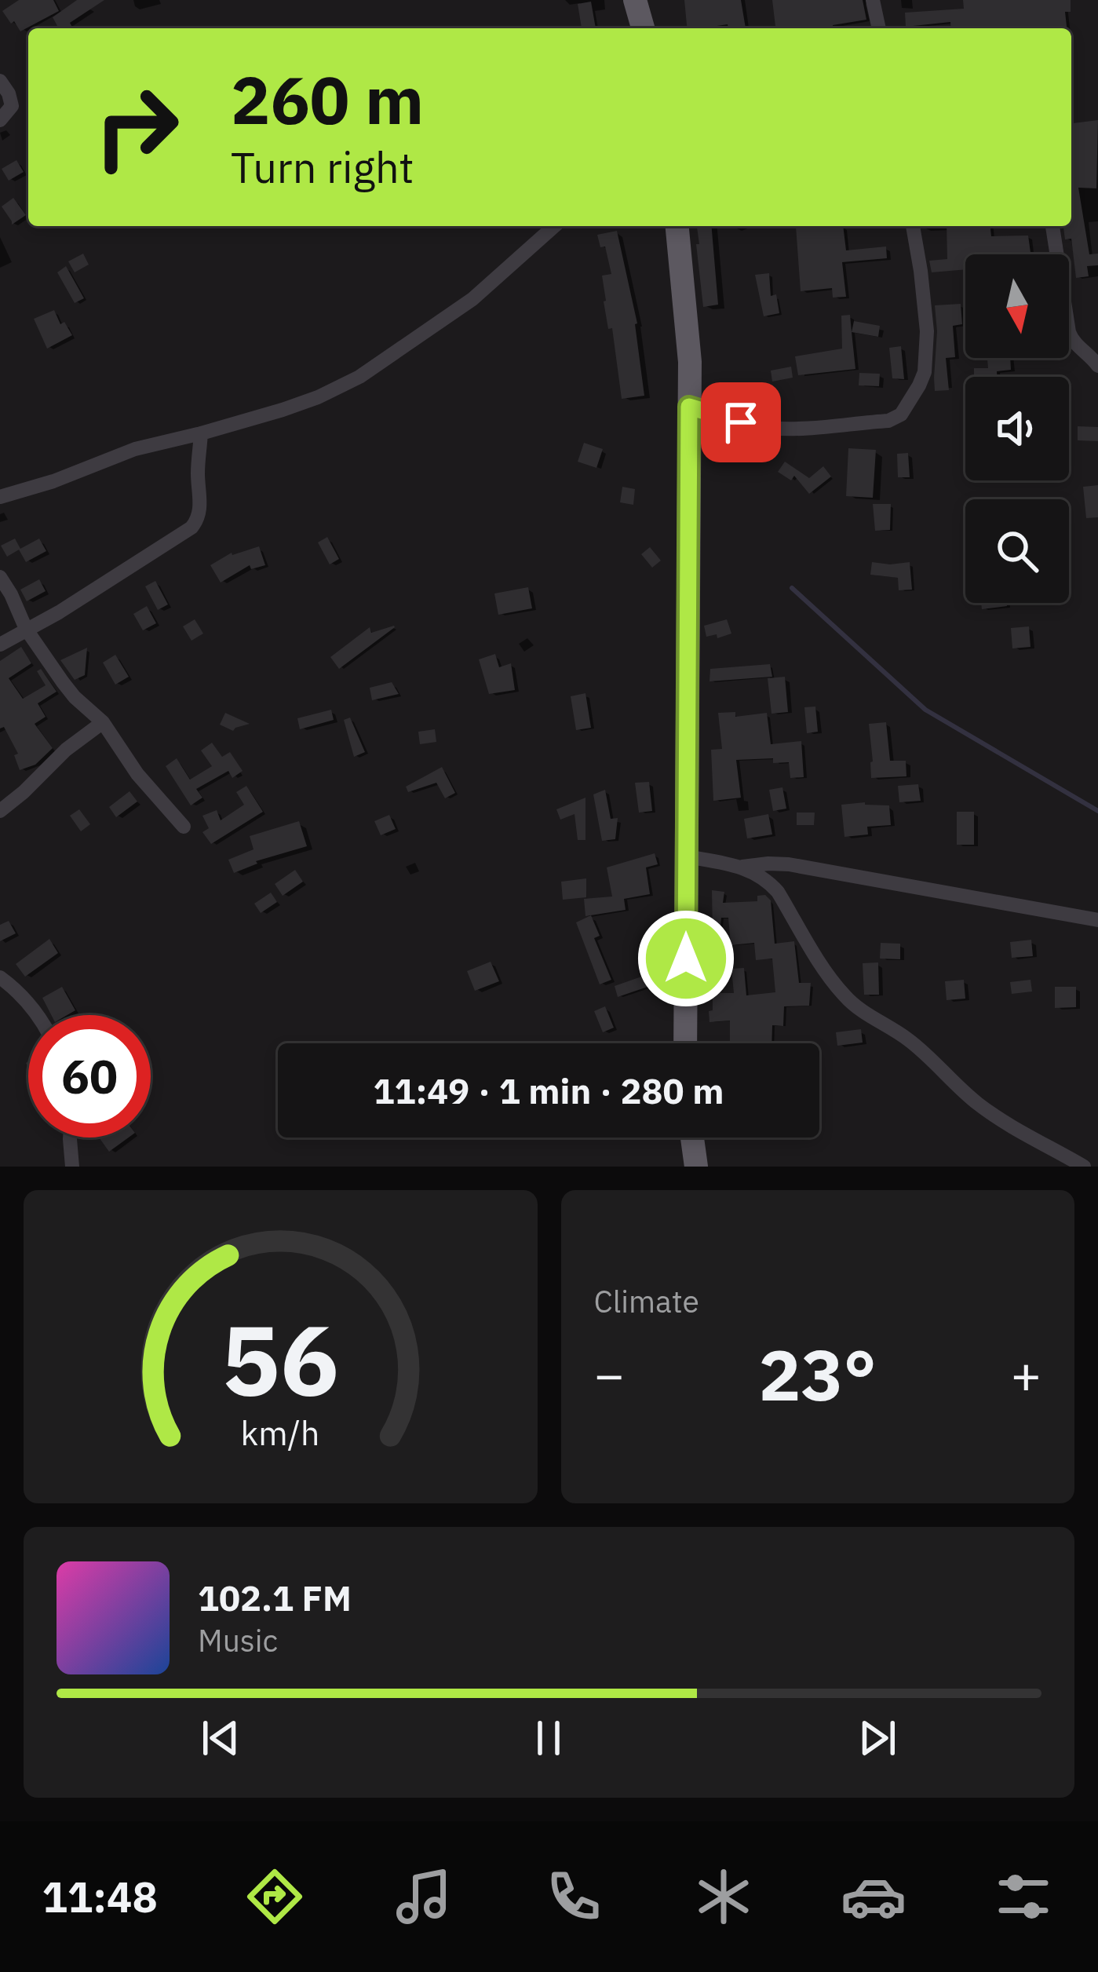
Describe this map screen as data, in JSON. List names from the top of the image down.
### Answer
{
  "north": "bottom",
  "page": {
    "turn": ["260 m", "Turn right"],
    "limit": "60",
    "trip": "11:49 · 1 min · 280 m",
    "tile": "Climate",
    "heat": ["−", "23°", "+"],
    "song": ["102.1 FM", "Music"],
    "tabs": "11:48",
    "gauge": ["56", "km/h"]
  }
}
